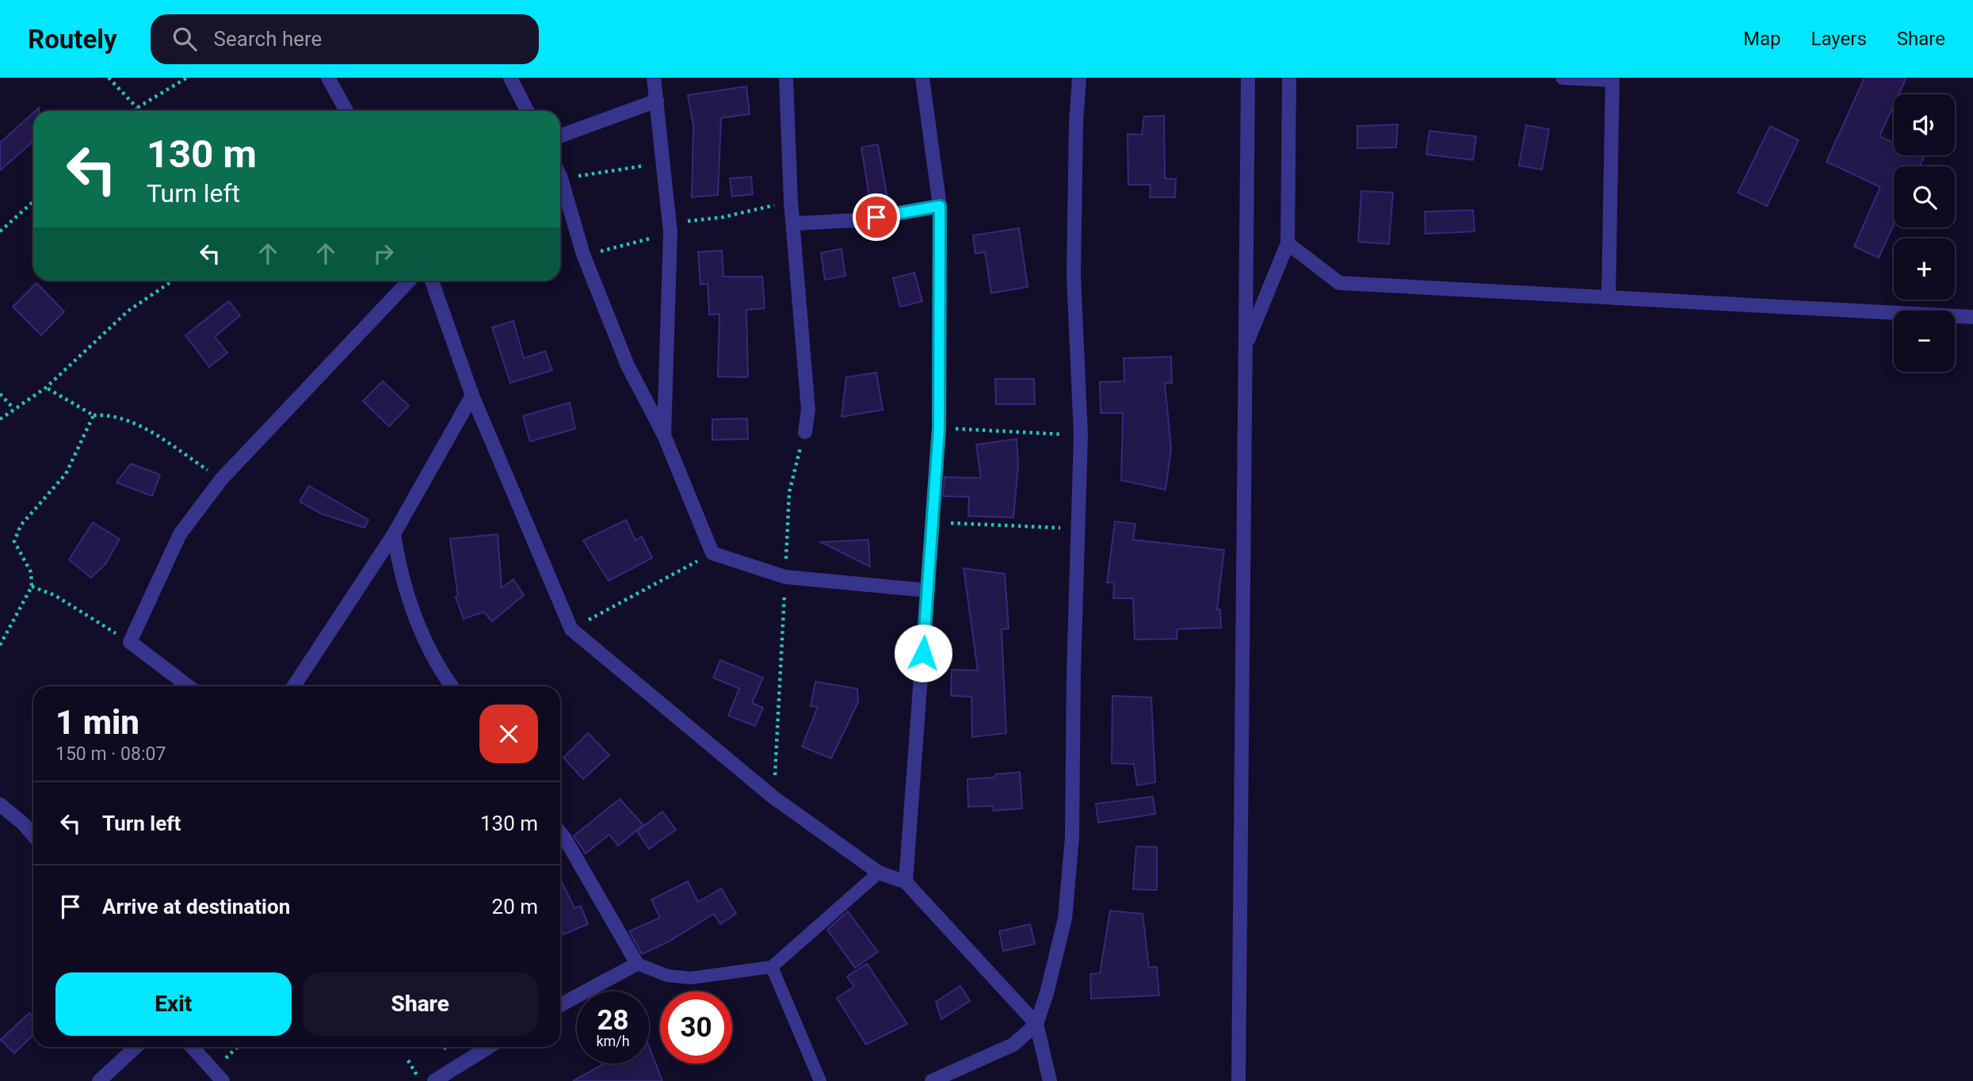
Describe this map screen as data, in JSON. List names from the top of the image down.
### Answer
{
  "page": {
    "header": "Routely",
    "search": "Search here",
    "nav": ["Map", "Layers", "Share"],
    "map_buttons": ["+", "−"],
    "turn": ["130 m", "Turn left"],
    "heading": ["1 min", "150 m · 08:07"],
    "list": [
      {
        "name": "Turn left",
        "value": "130 m"
      },
      {
        "name": "Arrive at destination",
        "value": "20 m"
      }
    ],
    "buttons": ["Exit", "Share"],
    "speed": "28 km/h",
    "limit": "30"
  }
}
